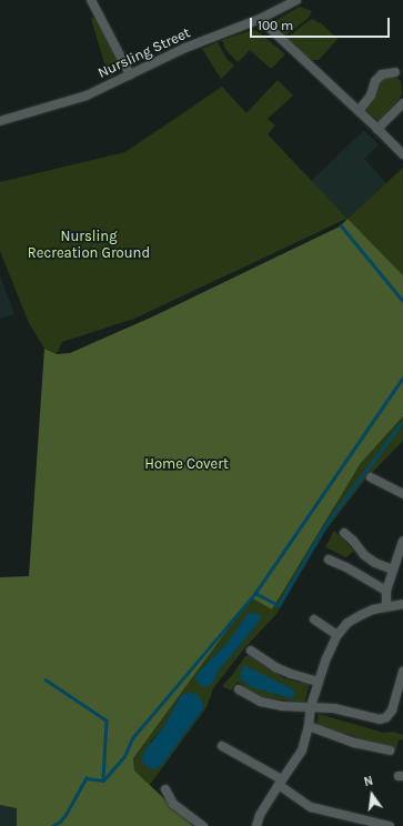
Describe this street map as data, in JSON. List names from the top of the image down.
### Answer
{
  "streets": {
    "street": ["Nursling Street"]
  },
  "parks": ["Nursling Recreation Ground", "Home Covert"],
  "scale_bar": "100 m",
  "north": "top"
}
